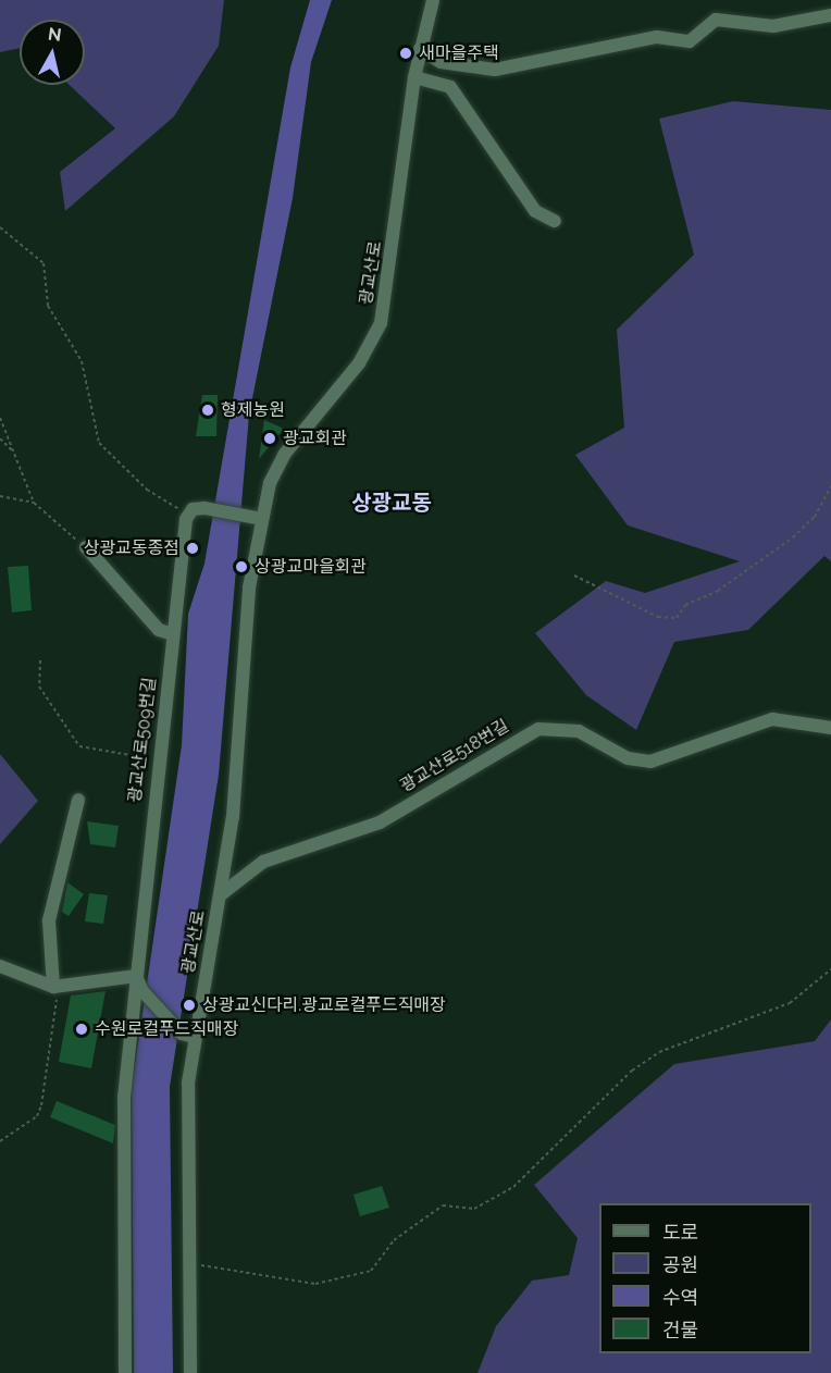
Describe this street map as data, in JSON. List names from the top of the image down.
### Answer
{
  "streets": {
    "street": ["광교산로", "광교산로509번길", "광교산로518번길"]
  },
  "crossings": [
    ["광교산로", "광교산로509번길"],
    ["광교산로", "광교산로518번길"]
  ],
  "districts": ["상광교동"],
  "places": [
    "새마을주택",
    "형제농원",
    "광교회관",
    "상광교동종점",
    "상광교마을회관",
    "상광교신다리.광교로컬푸드직매장",
    "수원로컬푸드직매장"
  ],
  "legend": [
    "도로",
    "공원",
    "수역",
    "건물"
  ],
  "north": "top"
}
